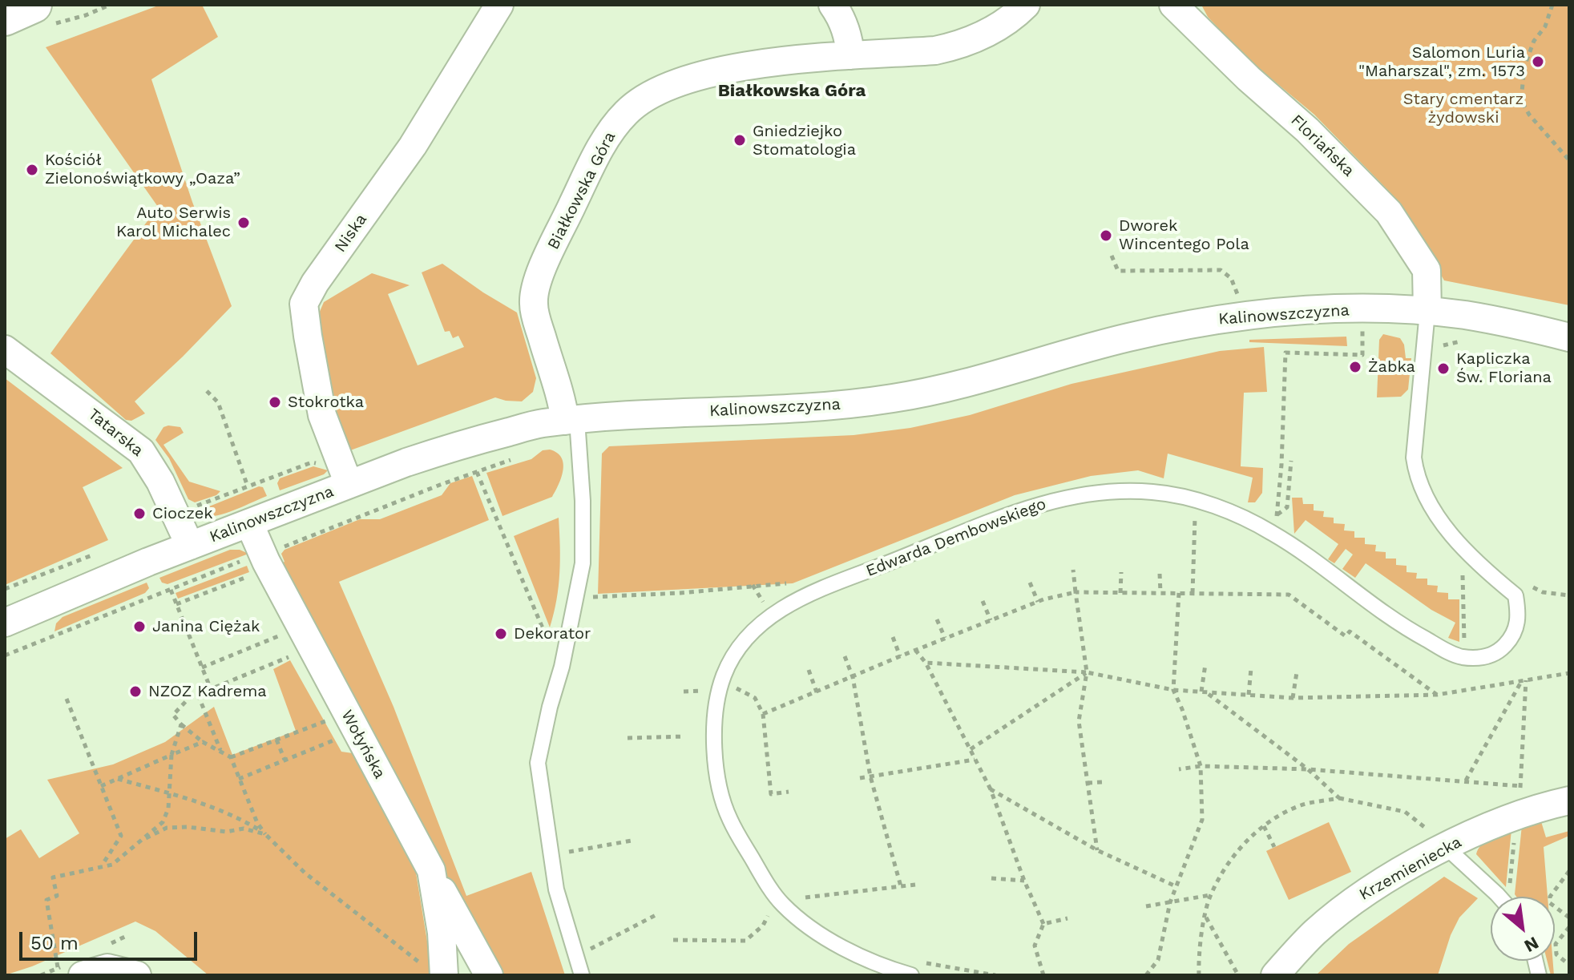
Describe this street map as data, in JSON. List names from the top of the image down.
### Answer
{
  "streets": {
    "street": [
      "Floriańska",
      "Białkowska Góra",
      "Niska",
      "Kalinowszczyzna",
      "Tatarska",
      "Wołyńska",
      "Krzemieniecka"
    ],
    "lane": ["Edwarda Dembowskiego"]
  },
  "crossings": [
    ["Floriańska", "Kalinowszczyzna"],
    ["Białkowska Góra", "Kalinowszczyzna"],
    ["Niska", "Kalinowszczyzna"],
    ["Kalinowszczyzna", "Tatarska"],
    ["Kalinowszczyzna", "Wołyńska"]
  ],
  "districts": ["Białkowska Góra"],
  "parks": ["Stary cmentarz żydowski"],
  "places": [
    "Salomon Luria \"Maharszal\", zm. 1573",
    "Gniedziejko Stomatologia",
    "Kościół Zielonoświątkowy „Oaza”",
    "Auto Serwis Karol Michalec",
    "Dworek Wincentego Pola",
    "Żabka",
    "Kapliczka Św. Floriana",
    "Stokrotka",
    "Cioczek",
    "Janina Ciężak",
    "Dekorator",
    "NZOZ Kadrema"
  ],
  "scale_bar": "50 m",
  "north": "bottom right"
}
